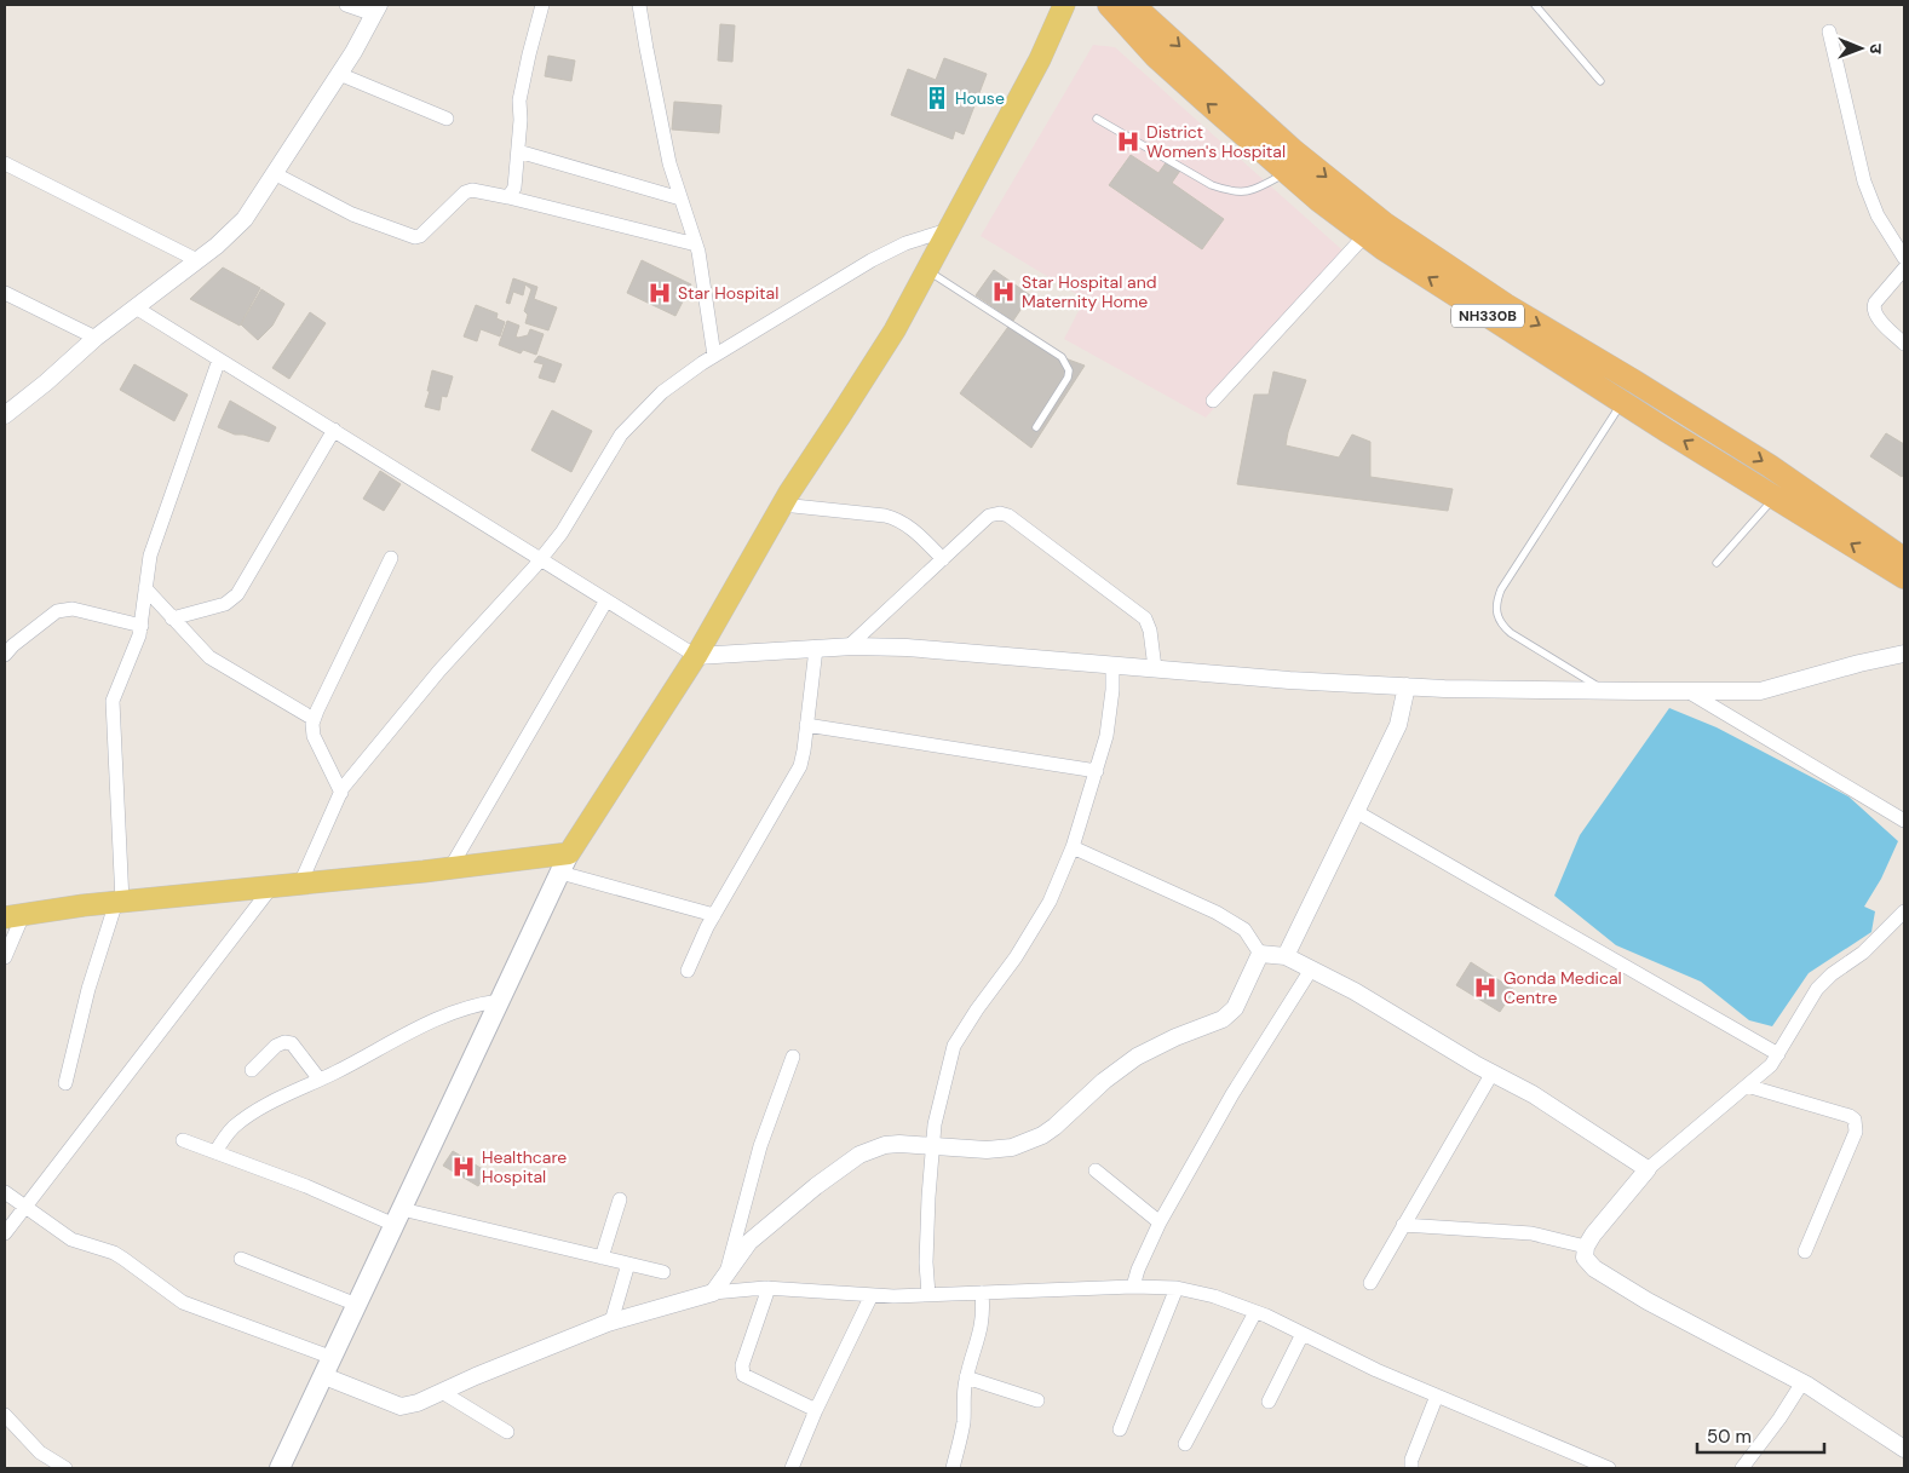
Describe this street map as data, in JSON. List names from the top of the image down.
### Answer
{
  "streets": {
    "highway": ["NH330B"]
  },
  "places": {
    "building": ["House"],
    "hospital": [
      "District Women's Hospital",
      "Star Hospital and Maternity Home",
      "Star Hospital",
      "Gonda Medical Centre",
      "Healthcare Hospital"
    ]
  },
  "scale_bar": "50 m",
  "north": "right"
}
